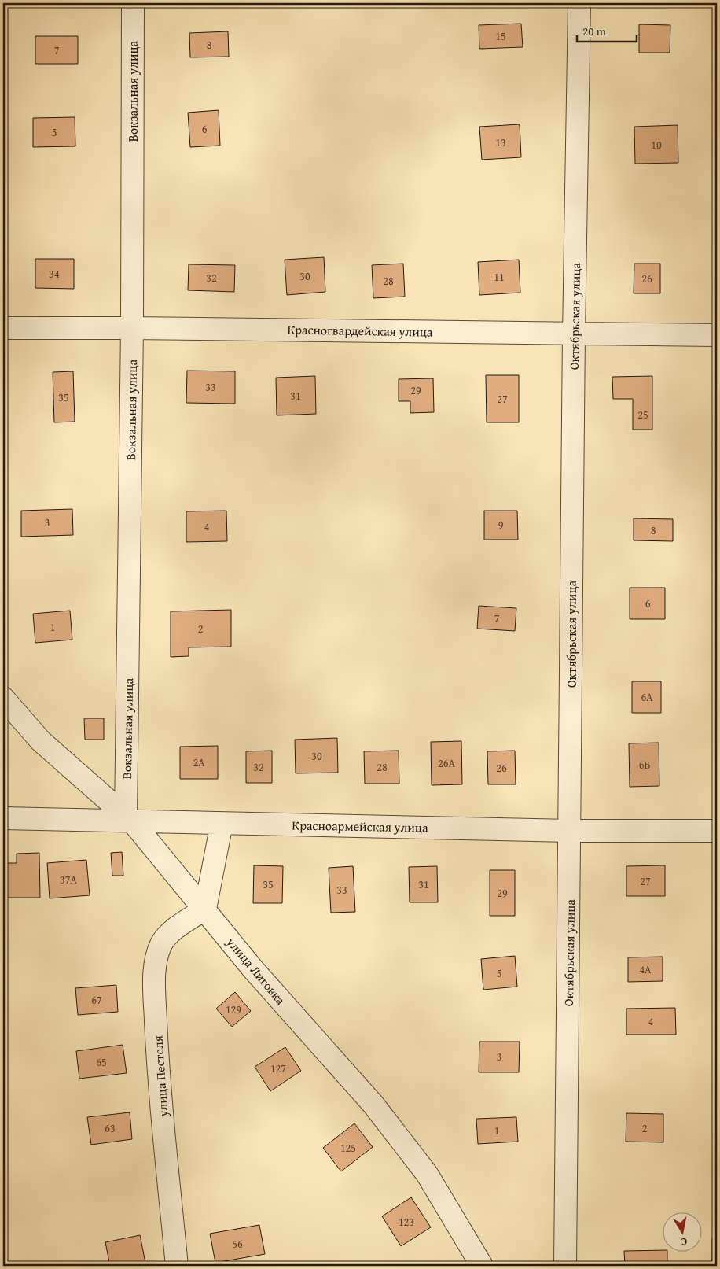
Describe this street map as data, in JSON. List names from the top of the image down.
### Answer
{
  "streets": {
    "street": [
      "Вокзальная улица",
      "Октябрьская улица",
      "Красногвардейская улица",
      "Красноармейская улица",
      "улица Лиговка",
      "улица Пестеля"
    ]
  },
  "crossings": [
    ["Вокзальная улица", "Красногвардейская улица"],
    ["Вокзальная улица", "Красноармейская улица"],
    ["Вокзальная улица", "улица Лиговка"],
    ["Октябрьская улица", "Красногвардейская улица"],
    ["Октябрьская улица", "Красноармейская улица"],
    ["Красноармейская улица", "улица Лиговка"],
    ["улица Лиговка", "улица Пестеля"]
  ],
  "house_numbers": [
    "15",
    "8",
    "7",
    "6",
    "5",
    "13",
    "10",
    "34",
    "30",
    "11",
    "32",
    "26",
    "28",
    "33",
    "29",
    "31",
    "35",
    "27",
    "25",
    "3",
    "9",
    "4",
    "8",
    "6",
    "7",
    "1",
    "2",
    "6А",
    "30",
    "2А",
    "26А",
    "6Б",
    "32",
    "28",
    "26",
    "37А",
    "27",
    "35",
    "31",
    "33",
    "29",
    "4А",
    "5",
    "67",
    "129",
    "4",
    "3",
    "65",
    "127",
    "63",
    "2",
    "1",
    "125",
    "123",
    "56"
  ],
  "scale_bar": "20 m",
  "north": "bottom"
}
